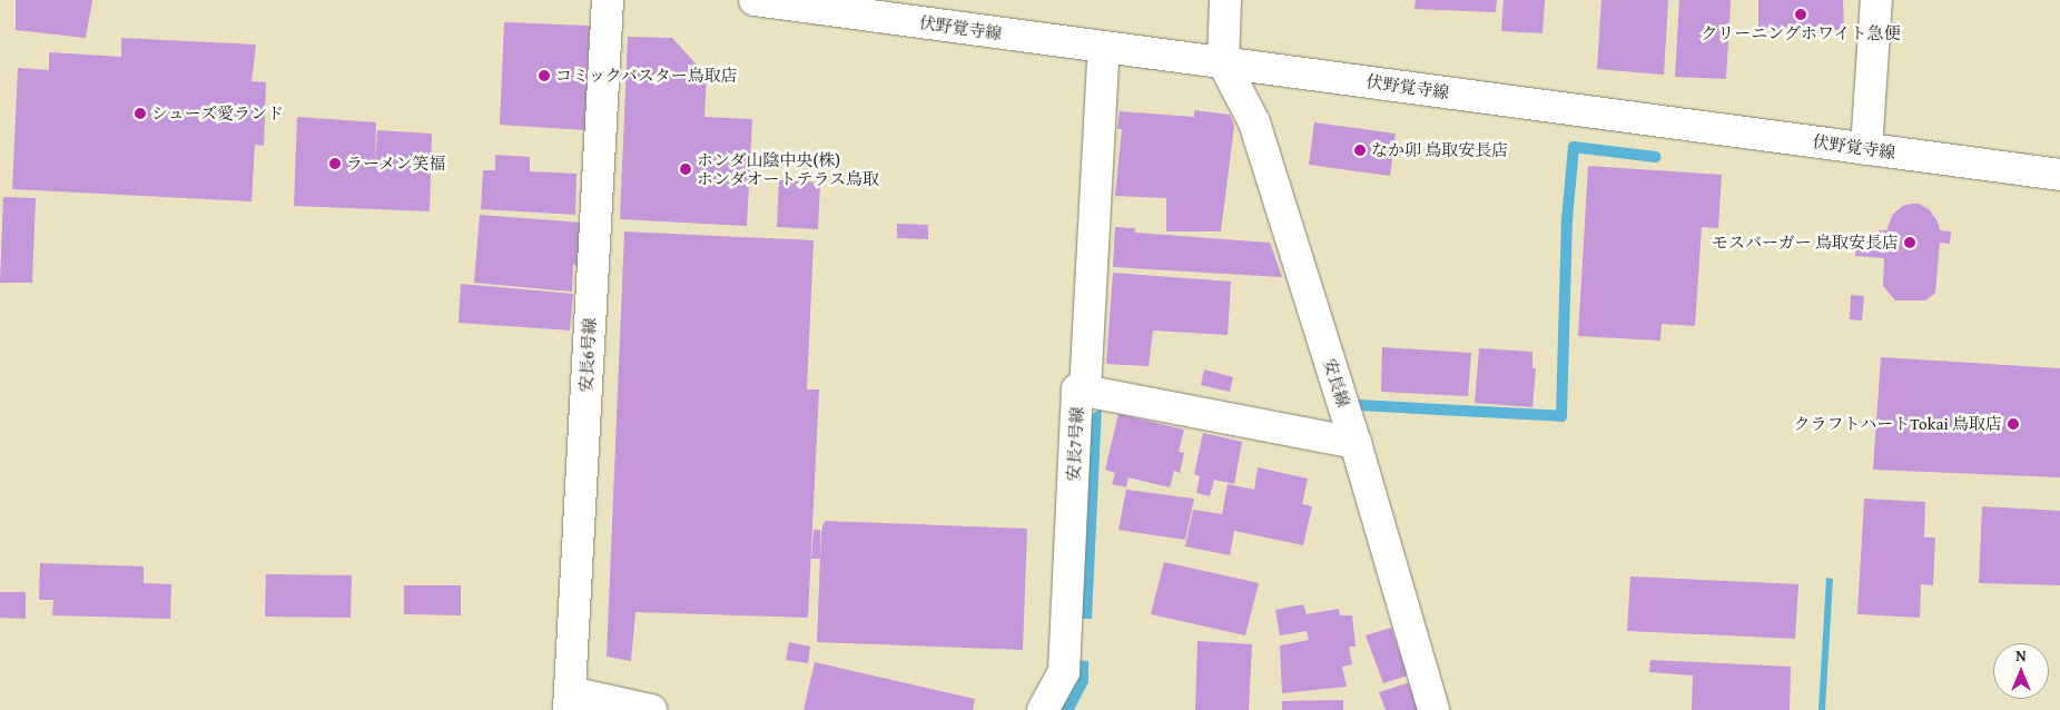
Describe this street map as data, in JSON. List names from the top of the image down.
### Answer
{
  "streets": {
    "street": [
      "伏野覚寺線",
      "安長6号線",
      "安長線",
      "安長7号線"
    ]
  },
  "crossings": [
    ["伏野覚寺線", "安長線"],
    ["安長線", "安長7号線"]
  ],
  "places": [
    "クリーニングホワイト急便",
    "コミックバスター鳥取店",
    "シューズ愛ランド",
    "なか卯 鳥取安長店",
    "ラーメン笑福",
    "ホンダ山陰中央(株) ホンダオートテラス鳥取",
    "モスバーガー 鳥取安長店",
    "クラフトハートTokai 鳥取店"
  ],
  "north": "top"
}
